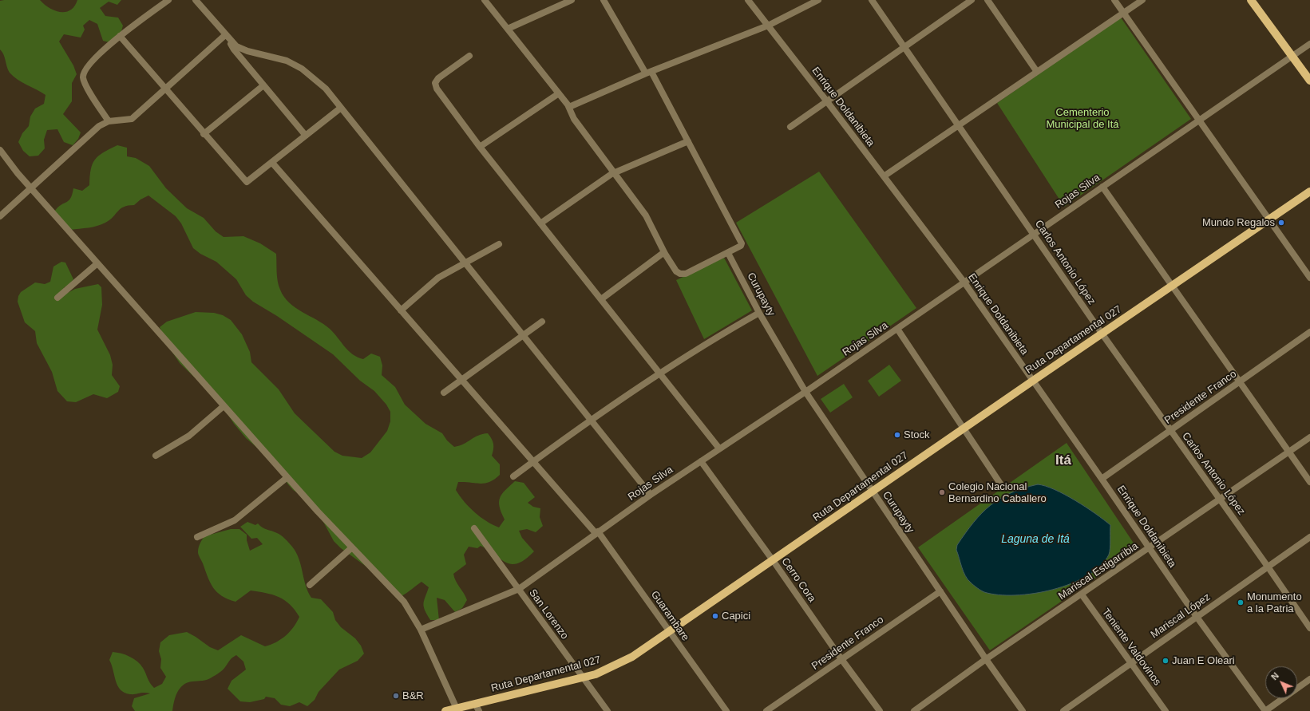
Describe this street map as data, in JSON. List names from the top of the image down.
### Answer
{
  "streets": {
    "main road": ["Ruta Departamental 027"],
    "street": [
      "Enrique Doldanibieta",
      "Rojas Silva",
      "Carlos Antonio López",
      "Curupayty",
      "Presidente Franco",
      "Mariscal Estigarribia",
      "Cerro Cora",
      "San Lorenzo",
      "Guarambare",
      "Mariscal López",
      "Teniente Valdovinos"
    ]
  },
  "crossings": [
    ["Enrique Doldanibieta", "Rojas Silva"],
    ["Enrique Doldanibieta", "Ruta Departamental 027"],
    ["Enrique Doldanibieta", "Presidente Franco"],
    ["Enrique Doldanibieta", "Mariscal Estigarribia"],
    ["Enrique Doldanibieta", "Mariscal López"],
    ["Rojas Silva", "Carlos Antonio López"],
    ["Rojas Silva", "Curupayty"],
    ["Rojas Silva", "Cerro Cora"],
    ["Rojas Silva", "San Lorenzo"],
    ["Rojas Silva", "Guarambare"],
    ["Carlos Antonio López", "Ruta Departamental 027"],
    ["Carlos Antonio López", "Presidente Franco"],
    ["Carlos Antonio López", "Mariscal Estigarribia"],
    ["Carlos Antonio López", "Mariscal López"],
    ["Curupayty", "Ruta Departamental 027"],
    ["Curupayty", "Presidente Franco"],
    ["Curupayty", "Mariscal Estigarribia"],
    ["Ruta Departamental 027", "Cerro Cora"],
    ["Ruta Departamental 027", "San Lorenzo"],
    ["Ruta Departamental 027", "Guarambare"],
    ["Presidente Franco", "Cerro Cora"],
    ["Mariscal Estigarribia", "Teniente Valdovinos"],
    ["Mariscal López", "Teniente Valdovinos"]
  ],
  "districts": ["Itá"],
  "water": ["Laguna de Itá"],
  "parks": ["Cementerio Municipal de Itá"],
  "places": [
    "Mundo Regalos",
    "Stock",
    "Colegio Nacional Bernardino Caballero",
    "Monumento a la Patria",
    "Capici",
    "Juan E Oleari",
    "B&R"
  ],
  "north": "top left"
}
